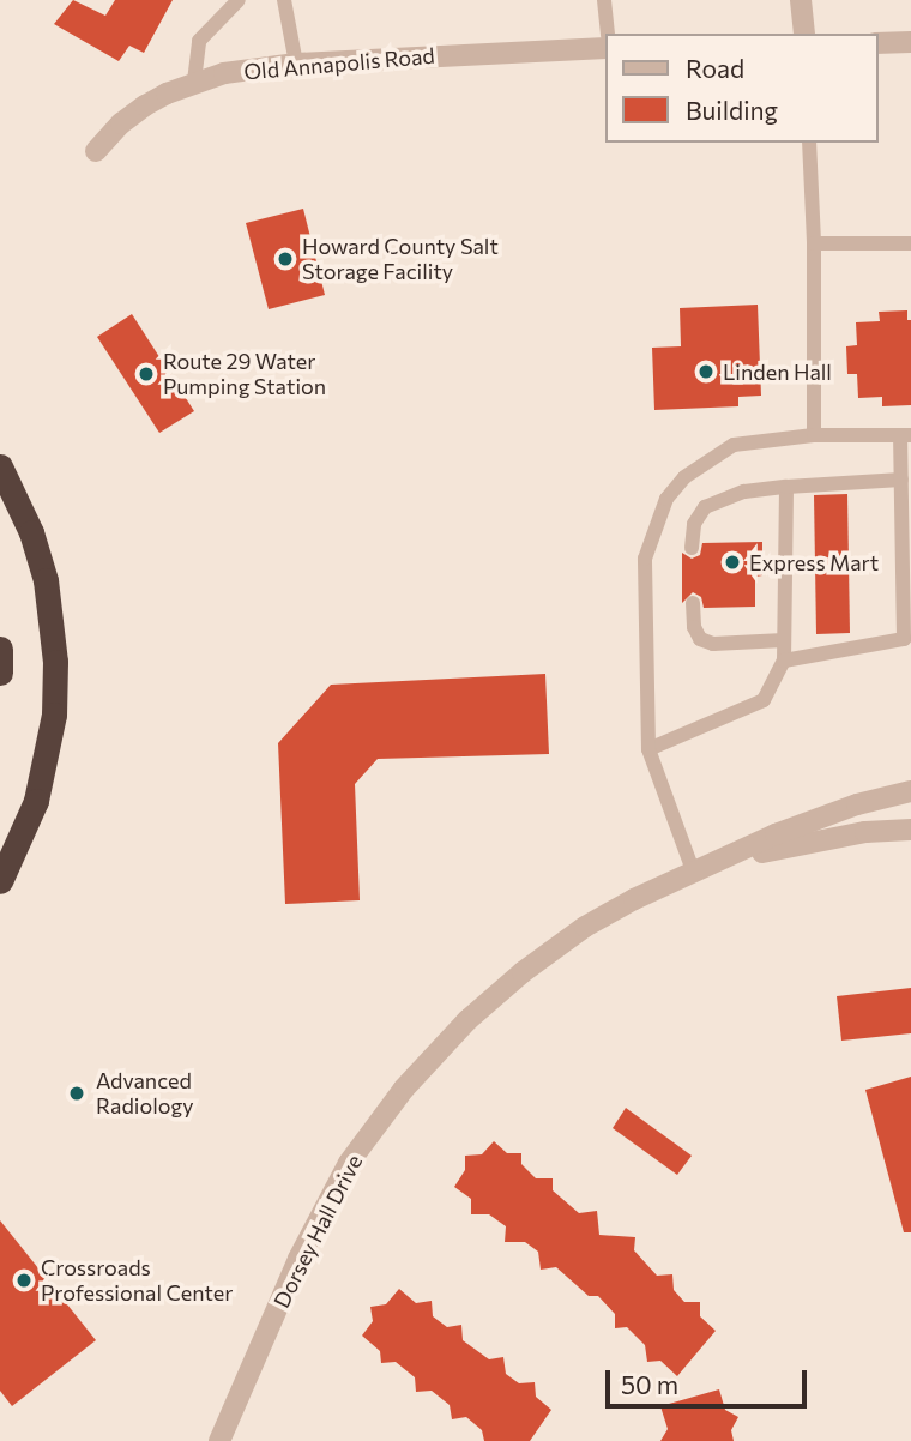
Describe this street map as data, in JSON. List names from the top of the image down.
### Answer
{
  "streets": {
    "street": ["Old Annapolis Road", "Dorsey Hall Drive"]
  },
  "places": [
    "Howard County Salt Storage Facility",
    "Linden Hall",
    "Route 29 Water Pumping Station",
    "Express Mart",
    "Advanced Radiology",
    "Crossroads Professional Center"
  ],
  "legend": ["Road", "Building"],
  "scale_bar": "50 m"
}
